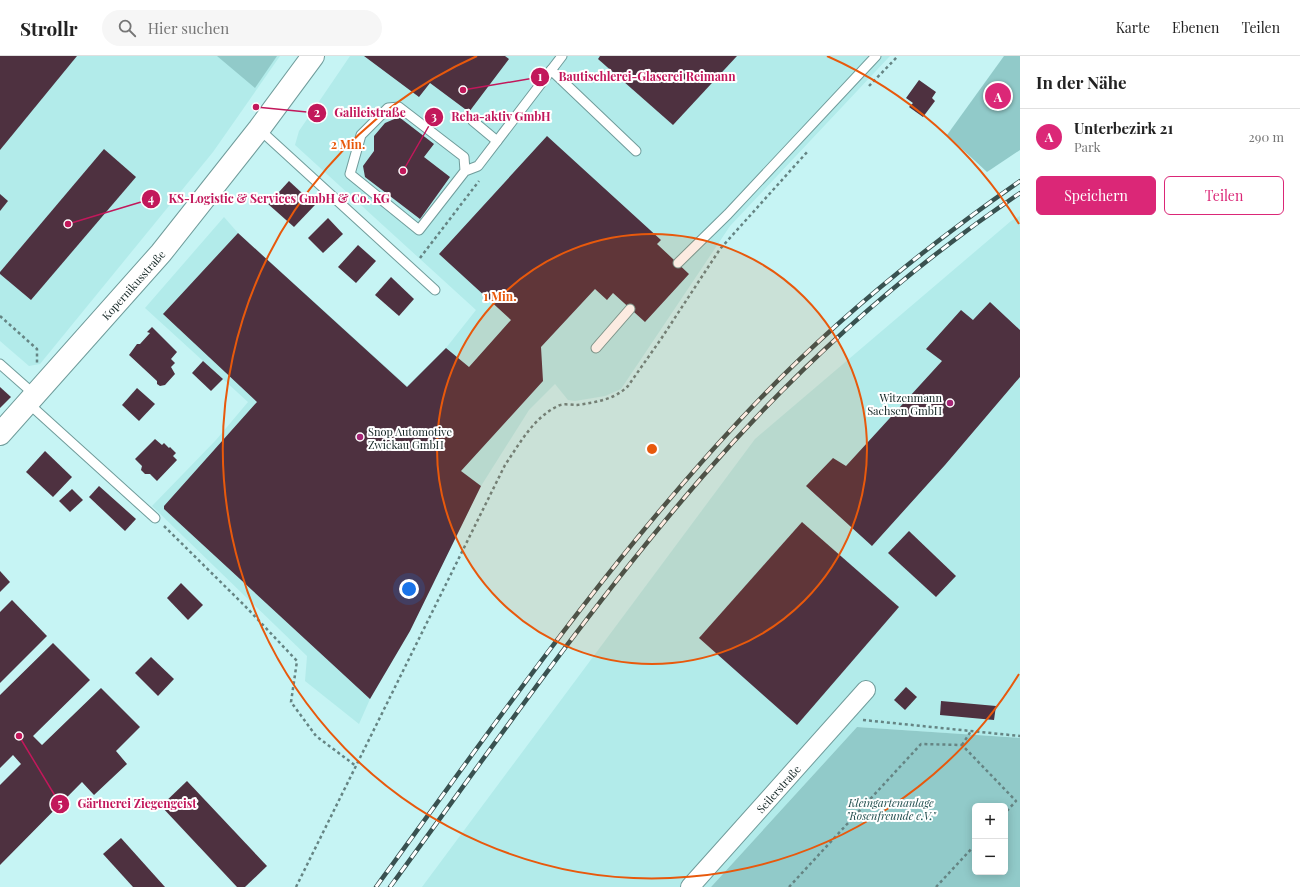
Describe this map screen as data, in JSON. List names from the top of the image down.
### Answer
{
  "streets": {
    "street": ["Kopernikusstraße", "Seilerstraße"]
  },
  "parks": ["Kleingartenanlage \"Rosenfreunde e.V.\""],
  "places": [
    "Bautischlerei-Glaserei Reimann",
    "Galileistraße",
    "Reha-aktiv GmbH",
    "KS-Logistic & Services GmbH & Co. KG",
    "Witzenmann Sachsen GmbH",
    "Snop Automotive Zwickau GmbH",
    "Gärtnerei Ziegengeist"
  ],
  "page": {
    "header": "Strollr",
    "search": "Hier suchen",
    "nav": ["Karte", "Ebenen", "Teilen"],
    "heading": "In der Nähe",
    "pins": "A",
    "list": [
      {
        "mark": "A",
        "name": "Unterbezirk 21",
        "note": "Park",
        "value": "290 m"
      }
    ],
    "buttons": ["Speichern", "Teilen"],
    "map_buttons": ["+", "−"]
  },
  "rings": ["2 Min.", "1 Min."]
}
